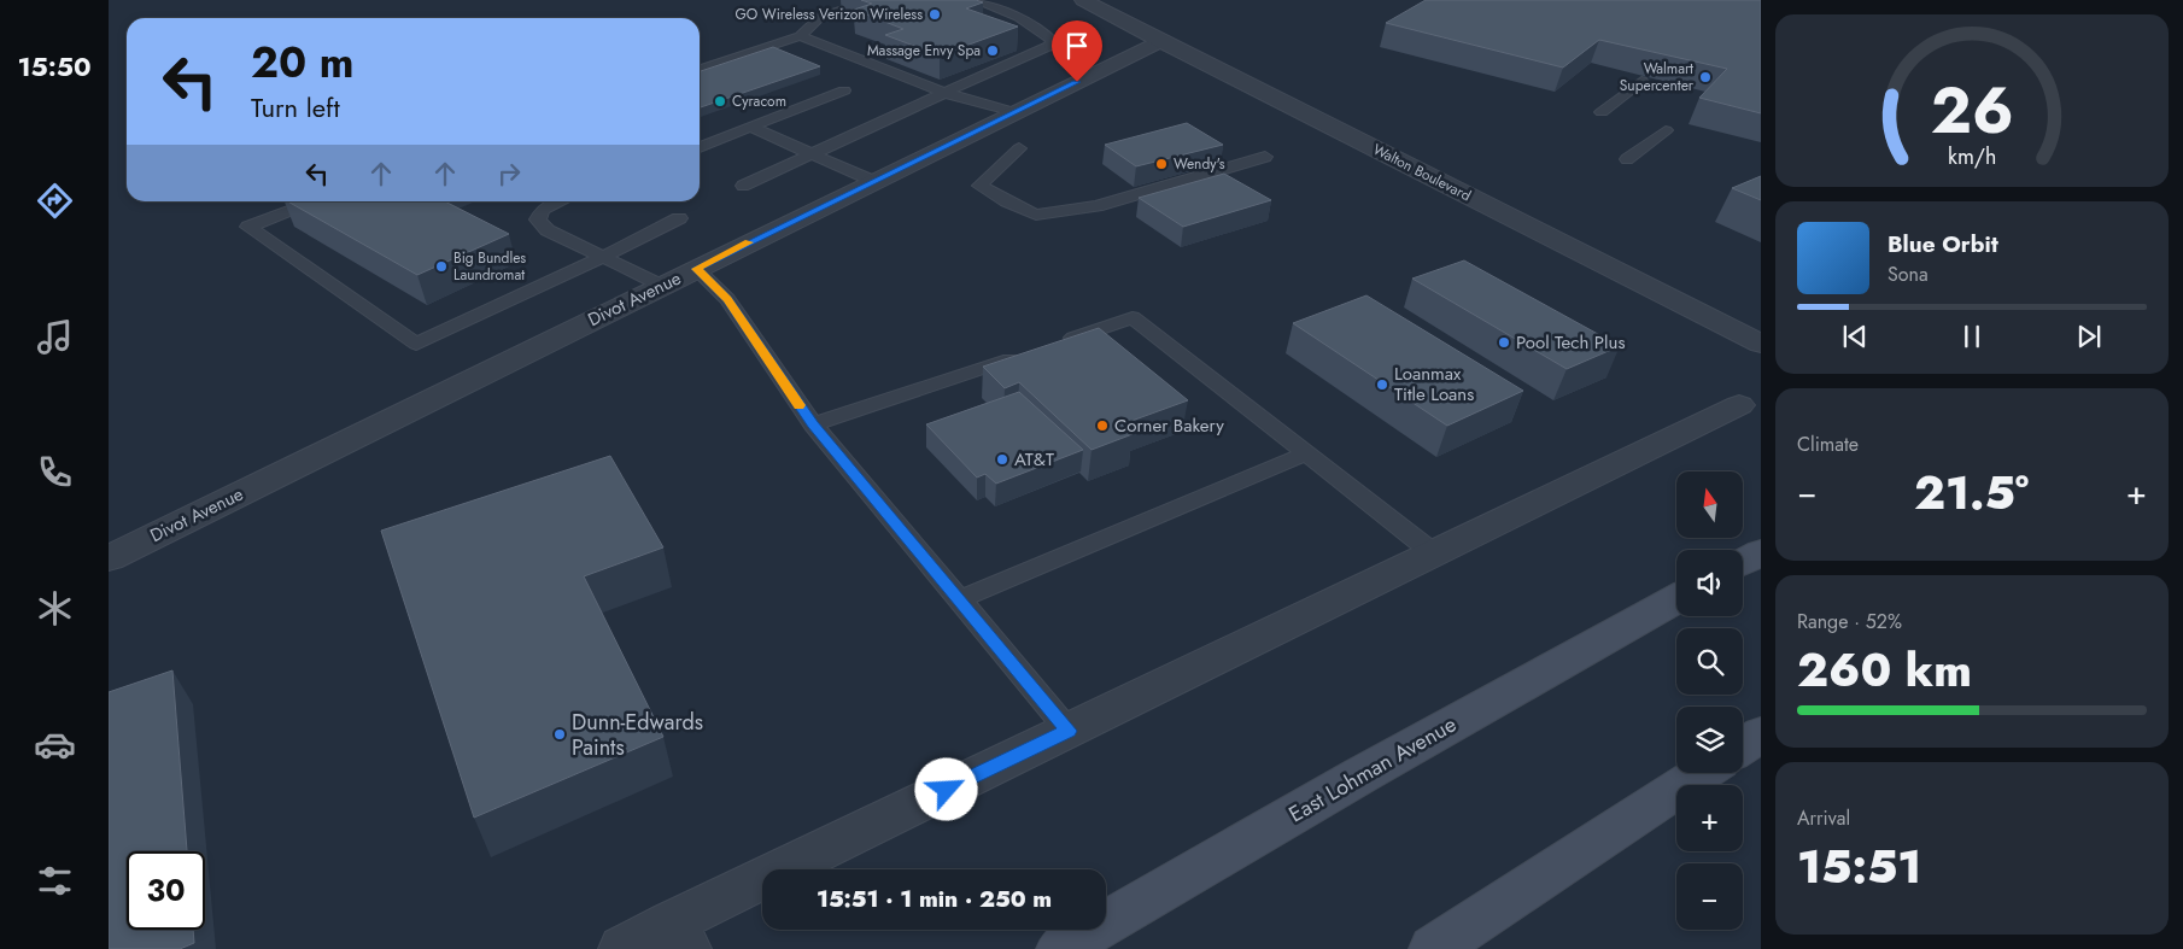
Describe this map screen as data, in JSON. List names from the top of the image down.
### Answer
{
  "streets": {
    "main road": ["East Lohman Avenue"],
    "street": ["Walton Boulevard", "Divot Avenue"]
  },
  "crossings": [
    ["Walton Boulevard", "Divot Avenue"]
  ],
  "places": [
    "GO Wireless Verizon Wireless",
    "Massage Envy Spa",
    "Walmart Supercenter",
    "Cyracom",
    "Wendy's",
    "Big Bundles Laundromat",
    "Pool Tech Plus",
    "Loanmax Title Loans",
    "Corner Bakery",
    "AT&T",
    "Dunn-Edwards Paints"
  ],
  "north": "top",
  "page": {
    "tabs": "15:50",
    "turn": ["20 m", "Turn left"],
    "song": ["Blue Orbit", "Sona"],
    "tile": [
      "Climate",
      ["Range · 52%", "260 km"],
      ["Arrival", "15:51"]
    ],
    "heat": ["−", "21.5°", "+"],
    "map_buttons": ["+", "−"],
    "limit": "30",
    "trip": "15:51 · 1 min · 250 m",
    "gauge": ["26", "km/h"]
  }
}
